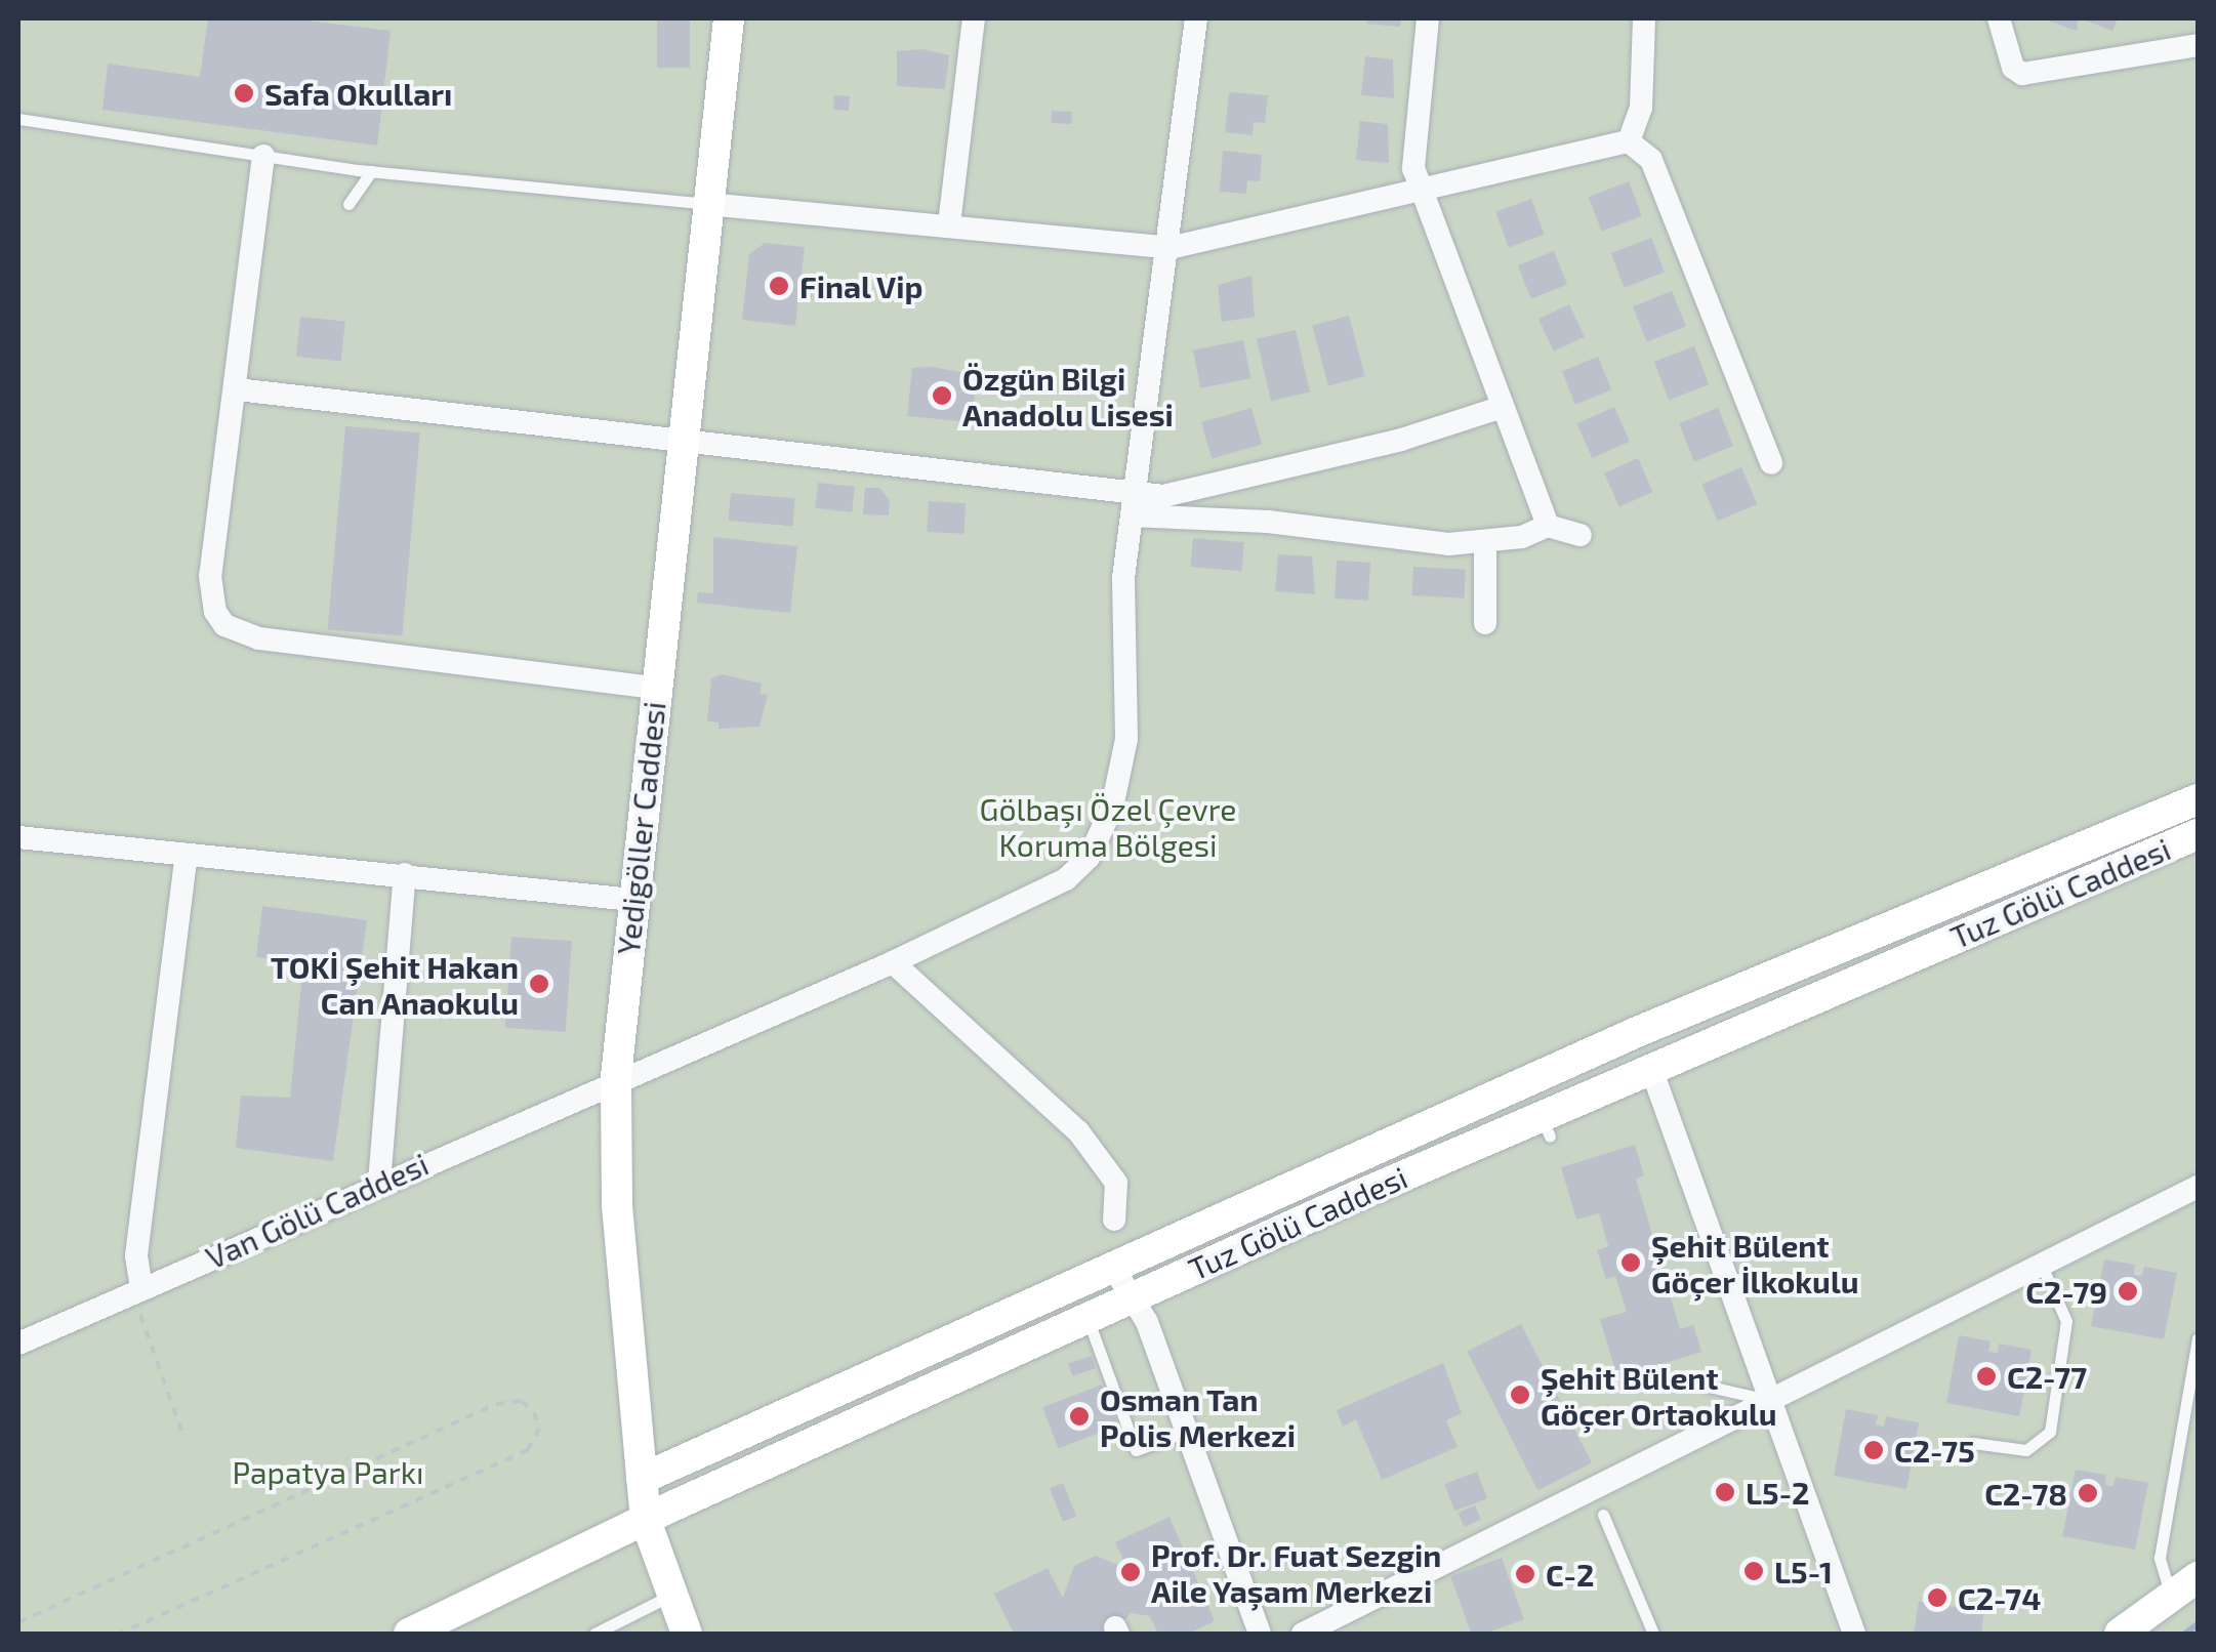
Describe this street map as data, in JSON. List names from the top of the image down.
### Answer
{
  "streets": {
    "street": ["Yedigöller Caddesi", "Tuz Gölü Caddesi", "Van Gölü Caddesi"]
  },
  "crossings": [
    ["Yedigöller Caddesi", "Tuz Gölü Caddesi"],
    ["Yedigöller Caddesi", "Van Gölü Caddesi"]
  ],
  "parks": ["Gölbaşı Özel Çevre Koruma Bölgesi", "Papatya Parkı"],
  "places": [
    "Safa Okulları",
    "Final Vip",
    "Özgün Bilgi Anadolu Lisesi",
    "TOKİ Şehit Hakan Can Anaokulu",
    "Şehit Bülent Göçer İlkokulu",
    "C2-79",
    "C2-77",
    "Şehit Bülent Göçer Ortaokulu",
    "Osman Tan Polis Merkezi",
    "C2-75",
    "L5-2",
    "C2-78",
    "L5-1",
    "Prof. Dr. Fuat Sezgin Aile Yaşam Merkezi",
    "C-2",
    "C2-74"
  ]
}
